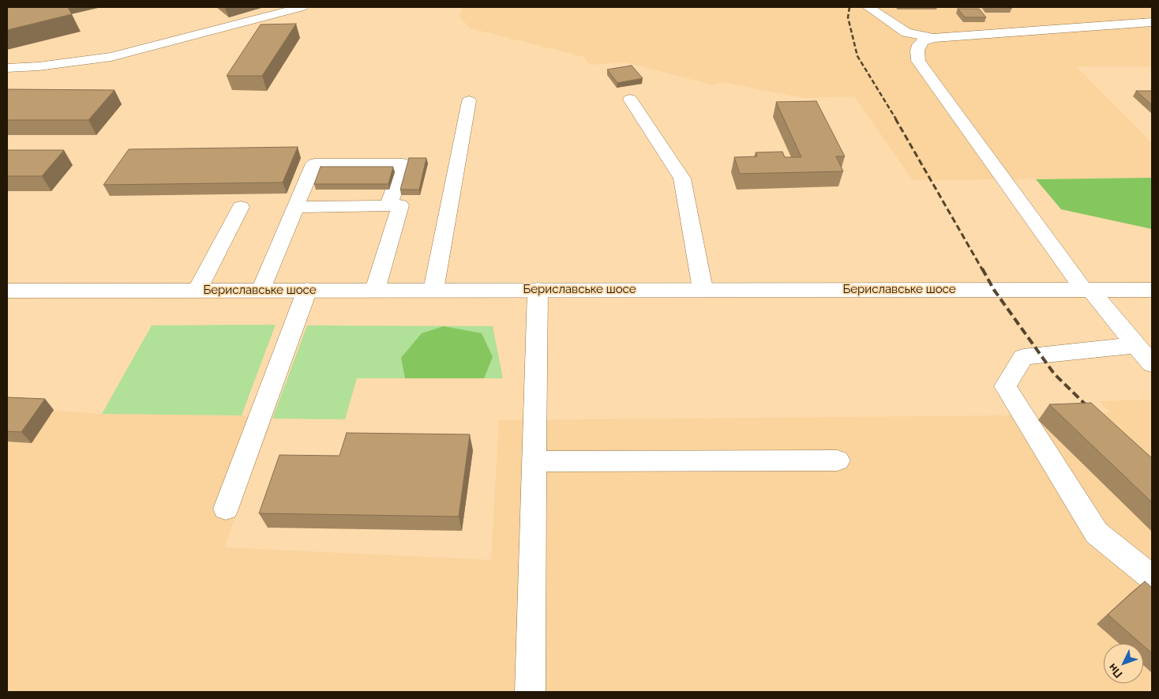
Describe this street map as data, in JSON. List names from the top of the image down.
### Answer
{
  "streets": {
    "main road": ["Бериславське шосе"]
  },
  "north": "bottom left"
}
